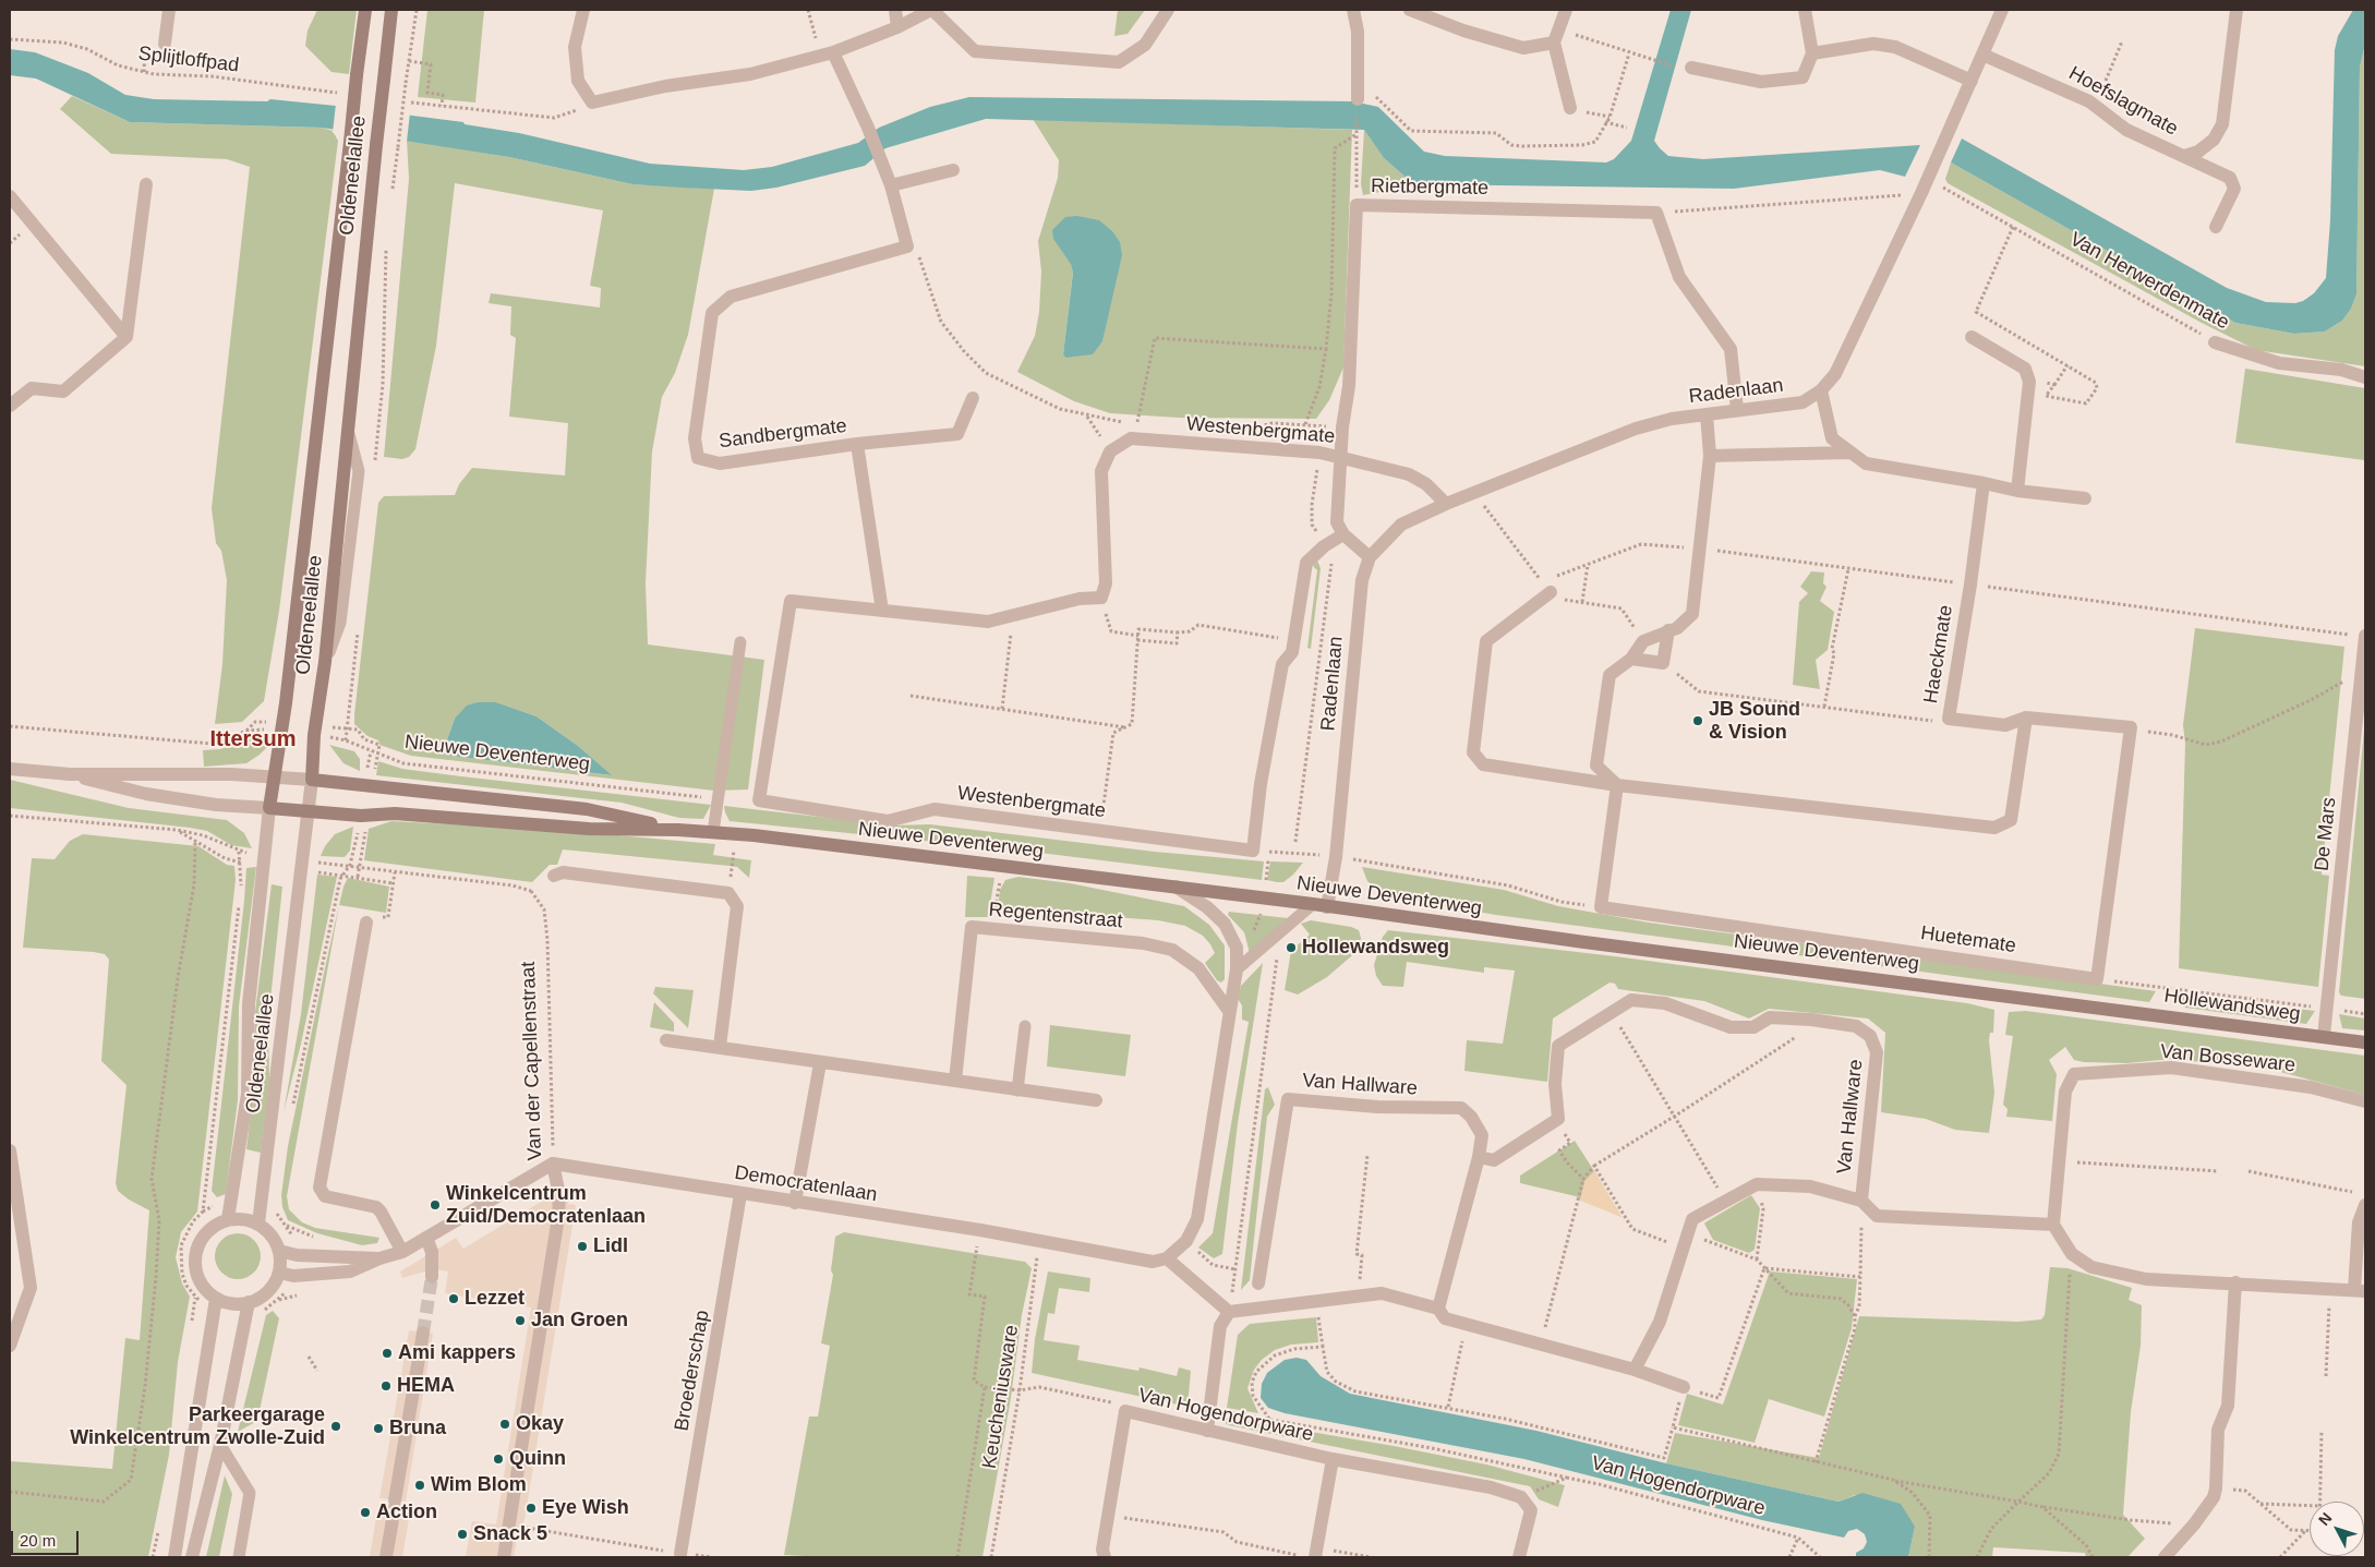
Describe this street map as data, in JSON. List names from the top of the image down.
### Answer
{
  "streets": {
    "main road": ["Oldeneelallee", "Nieuwe Deventerweg", "Hollewandsweg"],
    "street": [
      "Hoefslagmate",
      "Rietbergmate",
      "Van Herwerdenmate",
      "Radenlaan",
      "Westenbergmate",
      "Sandbergmate",
      "Haeckmate",
      "De Mars",
      "Regentenstraat",
      "Huetemate",
      "Van Bosseware",
      "Van der Capellenstraat",
      "Van Hallware",
      "Democratenlaan",
      "Broederschap",
      "Van Hogendorpware"
    ],
    "path": ["Splijtloffpad", "Keucheniusware"]
  },
  "crossings": [
    ["Oldeneelallee", "Nieuwe Deventerweg"],
    ["Rietbergmate", "Westenbergmate"],
    ["Van Herwerdenmate", "Radenlaan"],
    ["Radenlaan", "Nieuwe Deventerweg"],
    ["Nieuwe Deventerweg", "Hollewandsweg"],
    ["De Mars", "Hollewandsweg"],
    ["Huetemate", "Hollewandsweg"],
    ["Van der Capellenstraat", "Democratenlaan"],
    ["Democratenlaan", "Broederschap"],
    ["Democratenlaan", "Keucheniusware"]
  ],
  "districts": ["Ittersum"],
  "places": [
    "JB Sound & Vision",
    "Hollewandsweg",
    "Winkelcentrum Zuid/Democratenlaan",
    "Lidl",
    "Lezzet",
    "Jan Groen",
    "Ami kappers",
    "HEMA",
    "Okay",
    "Parkeergarage Winkelcentrum Zwolle-Zuid",
    "Bruna",
    "Quinn",
    "Wim Blom",
    "Eye Wish",
    "Action",
    "Snack 5"
  ],
  "scale_bar": "20 m",
  "north": "top left"
}
